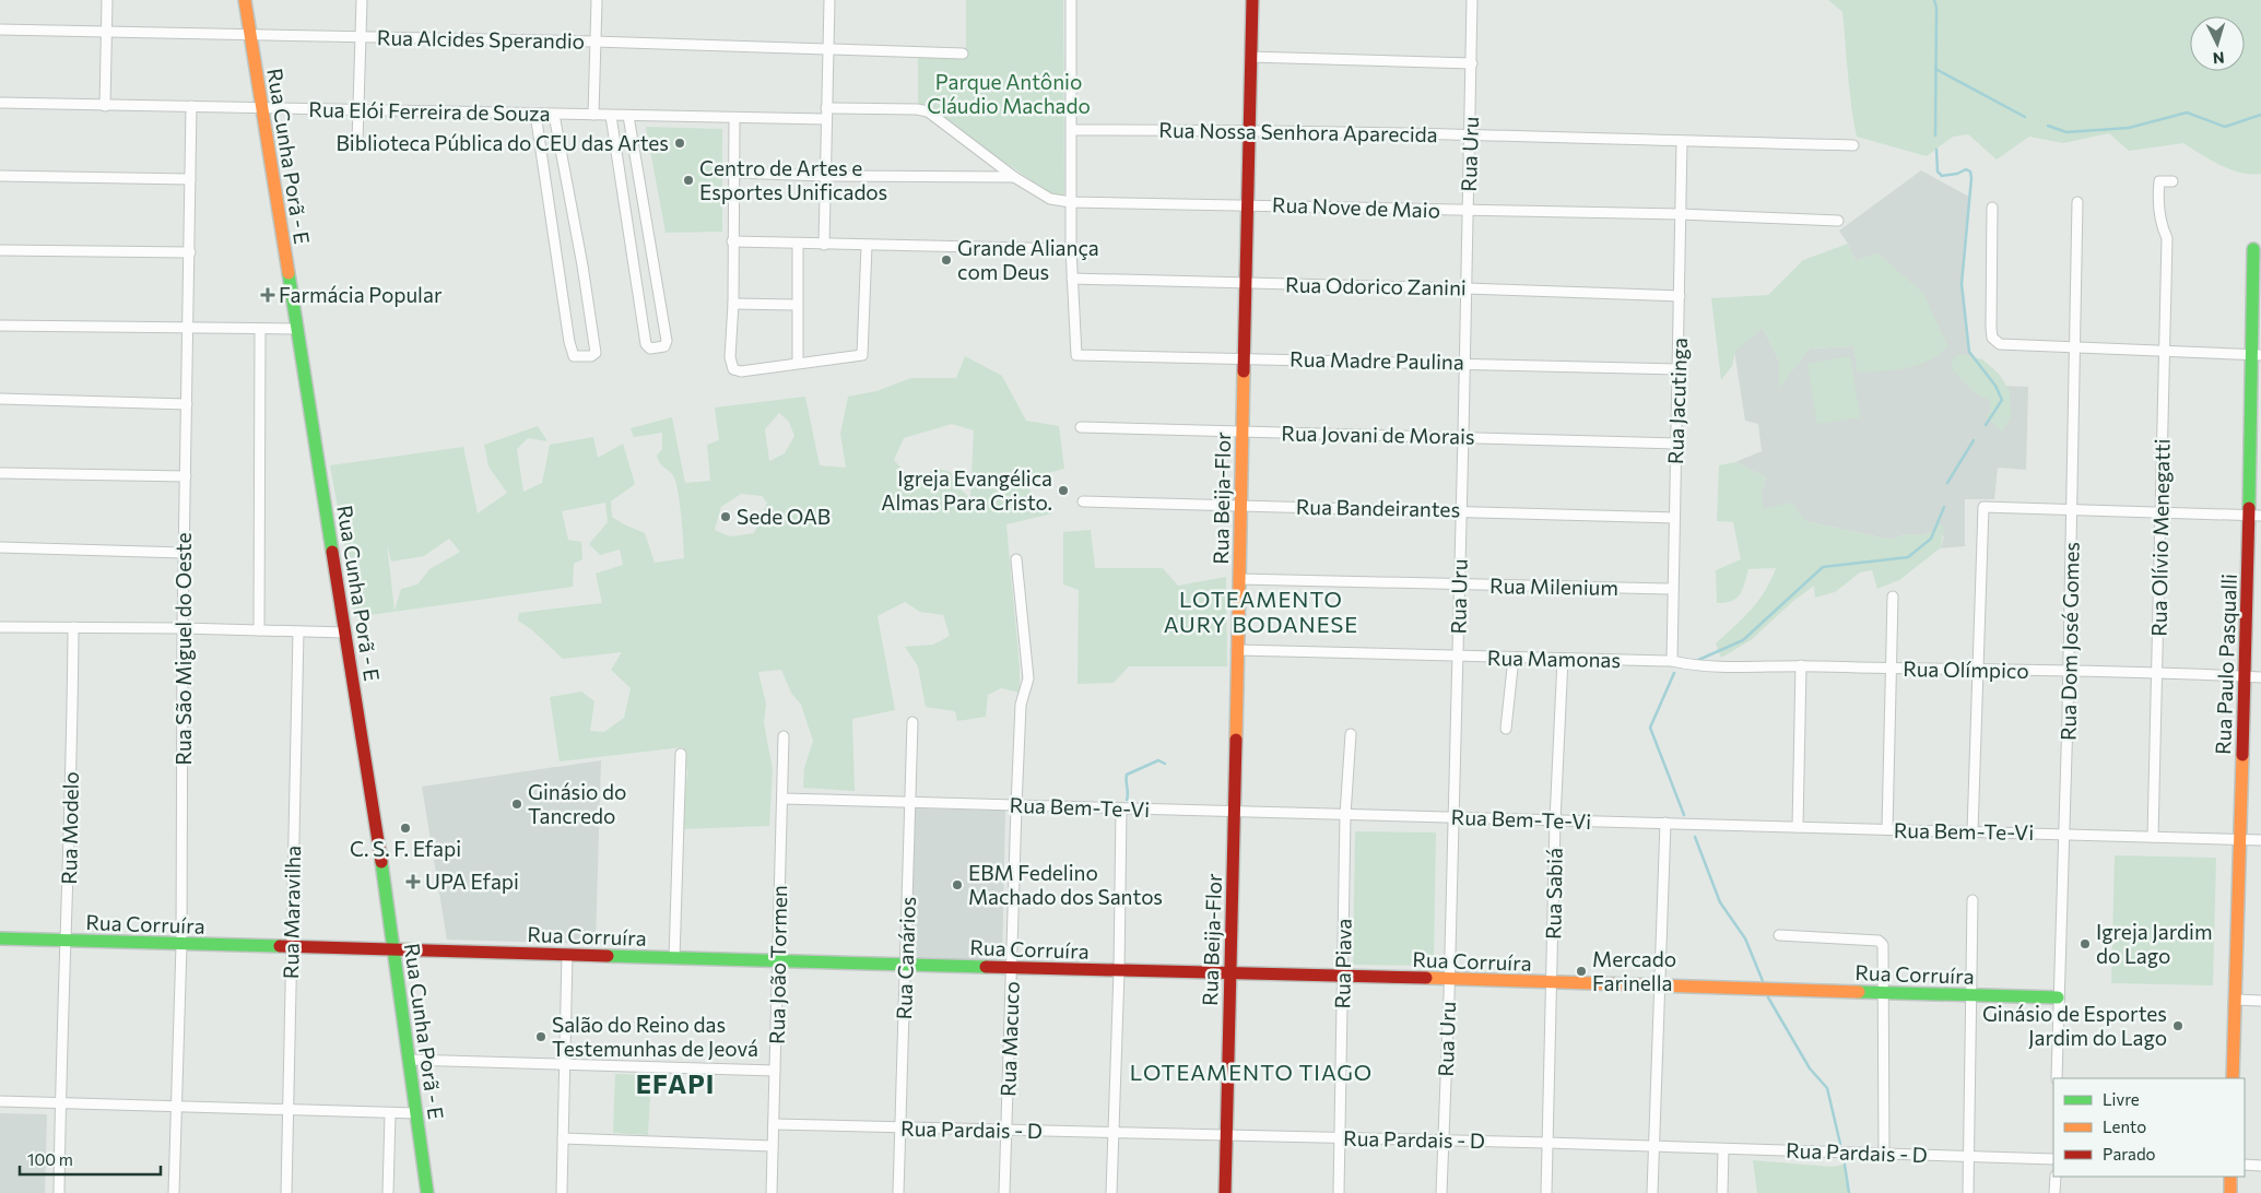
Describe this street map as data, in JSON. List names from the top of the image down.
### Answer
{
  "streets": {
    "street": [
      "Rua Alcides Sperandio",
      "Rua Elói Ferreira de Souza",
      "Rua Nossa Senhora Aparecida",
      "Rua Uru",
      "Rua Cunha Porã - E",
      "Rua Nove de Maio",
      "Rua Odorico Zanini",
      "Rua Madre Paulina",
      "Rua Jacutinga",
      "Rua Jovani de Morais",
      "Rua Beija-Flor",
      "Rua Bandeirantes",
      "Rua Olívio Menegatti",
      "Rua Milenium",
      "Rua Dom José Gomes",
      "Rua São Miguel do Oeste",
      "Rua Mamonas",
      "Rua Paulo Pasqualli",
      "Rua Olímpico",
      "Rua Bem-Te-Vi",
      "Rua Modelo",
      "Rua Sabiá",
      "Rua Maravilha",
      "Rua Corruíra",
      "Rua Canários",
      "Rua Piava",
      "Rua João Tormen",
      "Rua Macuco",
      "Rua Pardais - D"
    ]
  },
  "crossings": [
    ["Rua Alcides Sperandio", "Rua Cunha Porã - E"],
    ["Rua Elói Ferreira de Souza", "Rua Cunha Porã - E"],
    ["Rua Elói Ferreira de Souza", "Rua São Miguel do Oeste"],
    ["Rua Nossa Senhora Aparecida", "Rua Uru"],
    ["Rua Nossa Senhora Aparecida", "Rua Jacutinga"],
    ["Rua Nossa Senhora Aparecida", "Rua Beija-Flor"],
    ["Rua Uru", "Rua Nove de Maio"],
    ["Rua Uru", "Rua Odorico Zanini"],
    ["Rua Uru", "Rua Madre Paulina"],
    ["Rua Uru", "Rua Jovani de Morais"],
    ["Rua Uru", "Rua Bandeirantes"],
    ["Rua Uru", "Rua Milenium"],
    ["Rua Uru", "Rua Mamonas"],
    ["Rua Uru", "Rua Bem-Te-Vi"],
    ["Rua Uru", "Rua Corruíra"],
    ["Rua Uru", "Rua Pardais - D"],
    ["Rua Cunha Porã - E", "Rua Corruíra"],
    ["Rua Nove de Maio", "Rua Jacutinga"],
    ["Rua Nove de Maio", "Rua Beija-Flor"],
    ["Rua Odorico Zanini", "Rua Madre Paulina"],
    ["Rua Odorico Zanini", "Rua Jacutinga"],
    ["Rua Odorico Zanini", "Rua Beija-Flor"],
    ["Rua Madre Paulina", "Rua Jacutinga"],
    ["Rua Madre Paulina", "Rua Beija-Flor"],
    ["Rua Jacutinga", "Rua Jovani de Morais"],
    ["Rua Jacutinga", "Rua Bandeirantes"],
    ["Rua Jacutinga", "Rua Milenium"],
    ["Rua Jacutinga", "Rua Mamonas"],
    ["Rua Jacutinga", "Rua Olímpico"],
    ["Rua Jovani de Morais", "Rua Beija-Flor"],
    ["Rua Beija-Flor", "Rua Bandeirantes"],
    ["Rua Beija-Flor", "Rua Milenium"],
    ["Rua Beija-Flor", "Rua Mamonas"],
    ["Rua Beija-Flor", "Rua Bem-Te-Vi"],
    ["Rua Beija-Flor", "Rua Corruíra"],
    ["Rua Beija-Flor", "Rua Pardais - D"],
    ["Rua Olívio Menegatti", "Rua Olímpico"],
    ["Rua Olívio Menegatti", "Rua Bem-Te-Vi"],
    ["Rua Dom José Gomes", "Rua Olímpico"],
    ["Rua Dom José Gomes", "Rua Bem-Te-Vi"],
    ["Rua Dom José Gomes", "Rua Corruíra"],
    ["Rua São Miguel do Oeste", "Rua Corruíra"],
    ["Rua Mamonas", "Rua Olímpico"],
    ["Rua Mamonas", "Rua Sabiá"],
    ["Rua Paulo Pasqualli", "Rua Olímpico"],
    ["Rua Paulo Pasqualli", "Rua Bem-Te-Vi"],
    ["Rua Bem-Te-Vi", "Rua Sabiá"],
    ["Rua Bem-Te-Vi", "Rua Canários"],
    ["Rua Bem-Te-Vi", "Rua Piava"],
    ["Rua Bem-Te-Vi", "Rua João Tormen"],
    ["Rua Bem-Te-Vi", "Rua Macuco"],
    ["Rua Modelo", "Rua Corruíra"],
    ["Rua Sabiá", "Rua Corruíra"],
    ["Rua Sabiá", "Rua Pardais - D"],
    ["Rua Maravilha", "Rua Corruíra"],
    ["Rua Corruíra", "Rua Canários"],
    ["Rua Corruíra", "Rua Piava"],
    ["Rua Corruíra", "Rua João Tormen"],
    ["Rua Corruíra", "Rua Macuco"],
    ["Rua Canários", "Rua Pardais - D"],
    ["Rua Piava", "Rua Pardais - D"],
    ["Rua João Tormen", "Rua Pardais - D"],
    ["Rua Macuco", "Rua Pardais - D"]
  ],
  "districts": ["LOTEAMENTO AURY BODANESE", "LOTEAMENTO TIAGO", "EFAPI"],
  "parks": ["Parque Antônio Cláudio Machado"],
  "places": {
    "other": [
      "Biblioteca Pública do CEU das Artes",
      "Centro de Artes e Esportes Unificados",
      "Grande Aliança com Deus",
      "Igreja Evangélica Almas Para Cristo.",
      "Sede OAB",
      "Ginásio do Tancredo",
      "C. S. F. Efapi",
      "EBM Fedelino Machado dos Santos",
      "Igreja Jardim do Lago",
      "Mercado Farinella",
      "Ginásio de Esportes Jardim do Lago",
      "Salão do Reino das Testemunhas de Jeová"
    ],
    "health": ["Farmácia Popular", "UPA Efapi"]
  },
  "legend": ["Livre", "Lento", "Parado"],
  "scale_bar": "100 m",
  "north": "bottom"
}
